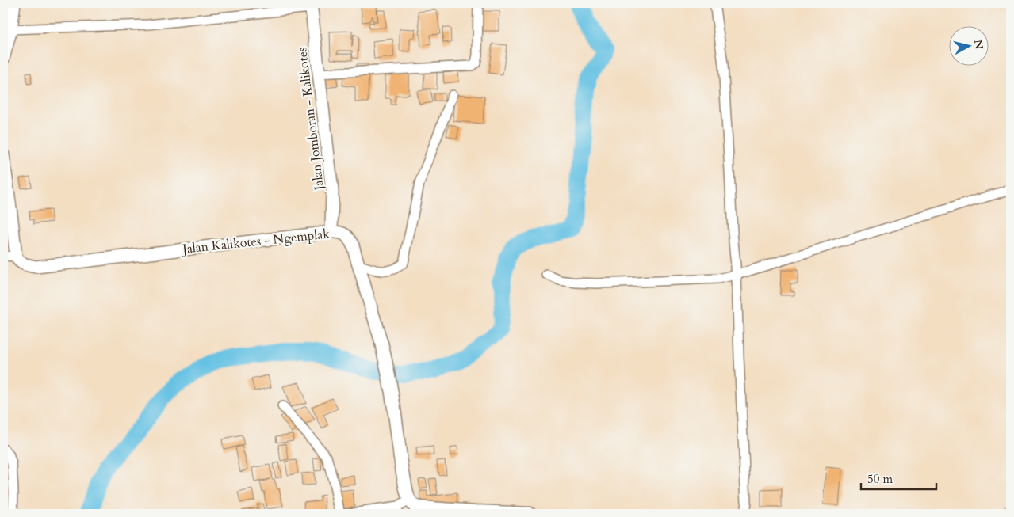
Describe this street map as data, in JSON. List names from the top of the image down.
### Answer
{
  "streets": {
    "main road": ["Jalan Kalikotes - Ngemplak"],
    "street": ["Jalan Jomboran - Kalikotes"]
  },
  "crossings": [
    ["Jalan Jomboran - Kalikotes", "Jalan Kalikotes - Ngemplak"]
  ],
  "scale_bar": "50 m",
  "north": "right"
}
